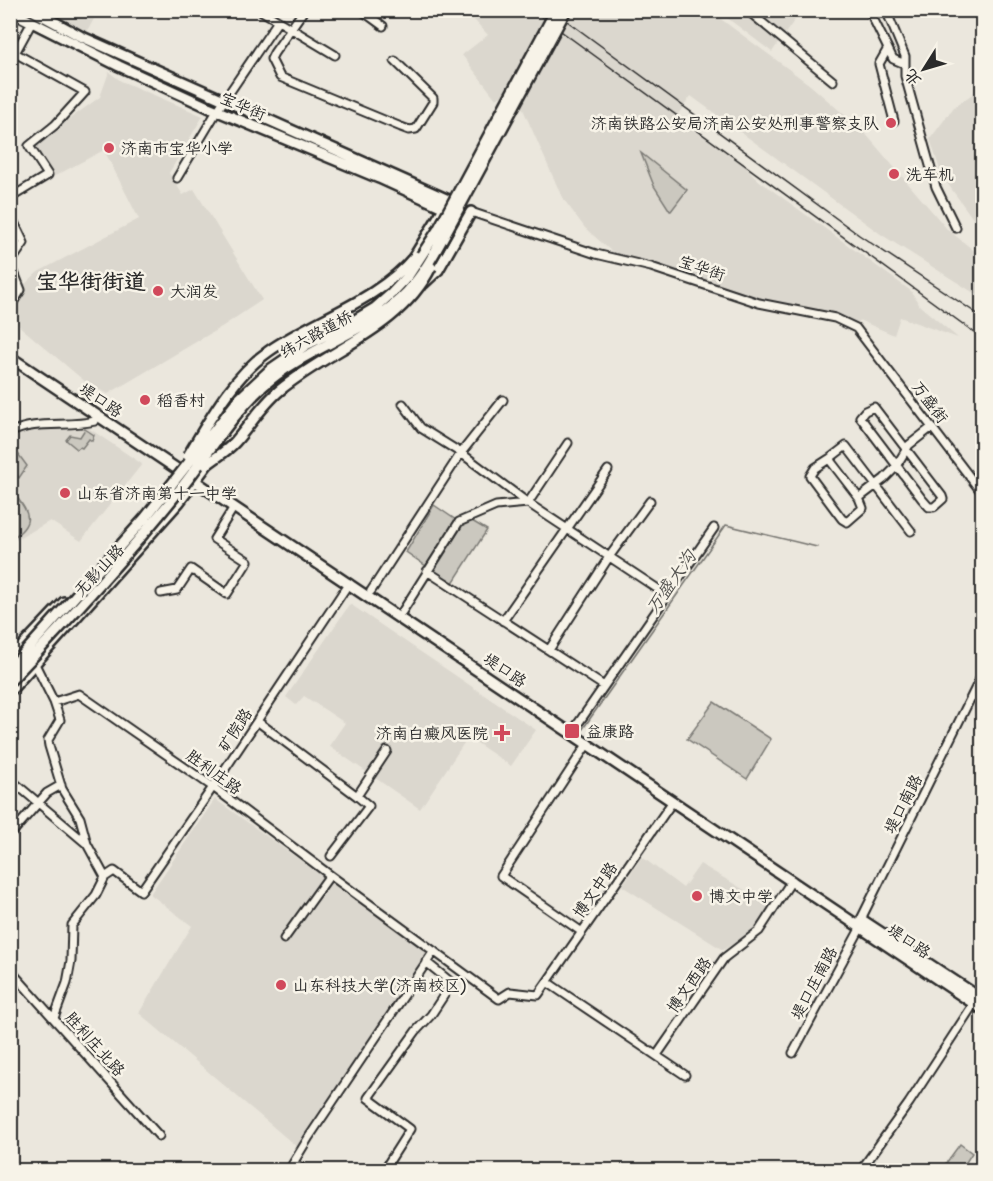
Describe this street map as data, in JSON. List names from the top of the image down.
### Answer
{
  "streets": {
    "main road": [
      "宝华街",
      "纬六路道桥",
      "堤口路",
      "无影山路"
    ],
    "street": [
      "万盛街",
      "矿院路",
      "胜利庄路",
      "堤口南路",
      "博文中路",
      "堤口庄南路",
      "博文西路",
      "胜利庄北路"
    ]
  },
  "crossings": [
    ["宝华街", "万盛街"],
    ["堤口路", "无影山路"],
    ["堤口路", "矿院路"],
    ["堤口路", "堤口南路"],
    ["堤口路", "博文中路"],
    ["堤口路", "堤口庄南路"],
    ["堤口路", "博文西路"],
    ["矿院路", "胜利庄路"],
    ["胜利庄路", "博文中路"],
    ["堤口南路", "堤口庄南路"]
  ],
  "districts": ["宝华街街道"],
  "water": ["万盛大沟"],
  "places": {
    "other": [
      "济南铁路公安局济南公安处刑事警察支队",
      "济南市宝华小学",
      "洗车机",
      "大润发",
      "稻香村",
      "山东省济南第十一中学",
      "博文中学",
      "山东科技大学(济南校区)"
    ],
    "transit": ["益康路"],
    "health": ["济南白癜风医院"]
  },
  "north": "bottom left"
}
